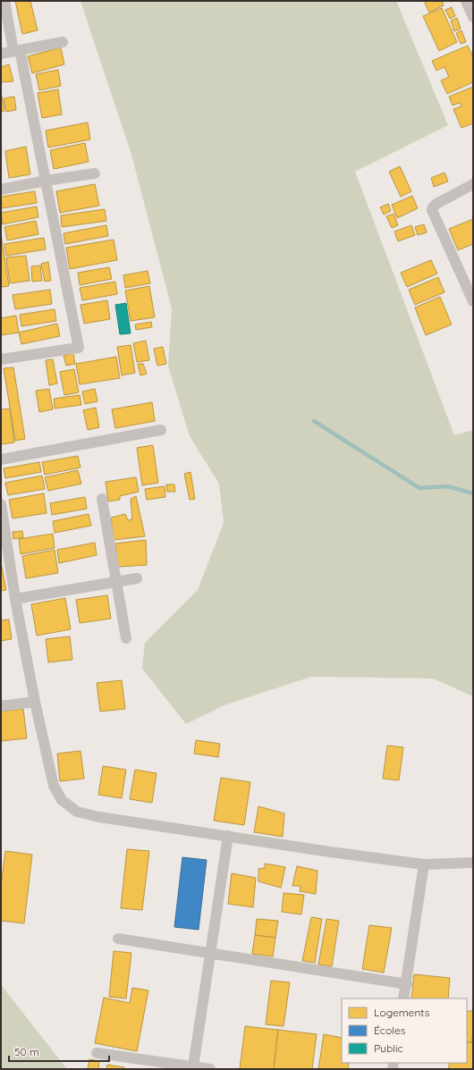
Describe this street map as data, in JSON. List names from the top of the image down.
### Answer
{
  "legend": ["Logements", "Écoles", "Public"],
  "scale_bar": "50 m"
}
